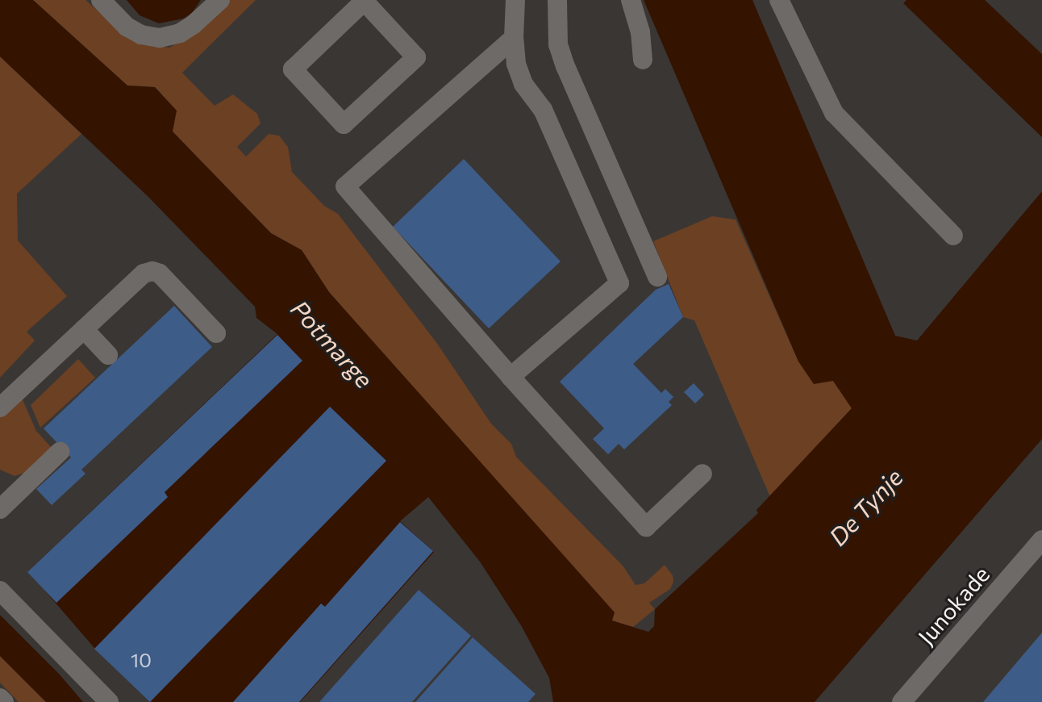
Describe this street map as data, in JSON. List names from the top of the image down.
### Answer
{
  "streets": {
    "street": ["Junokade"]
  },
  "water": ["Potmarge", "De Tynje"],
  "house_numbers": ["10"]
}
